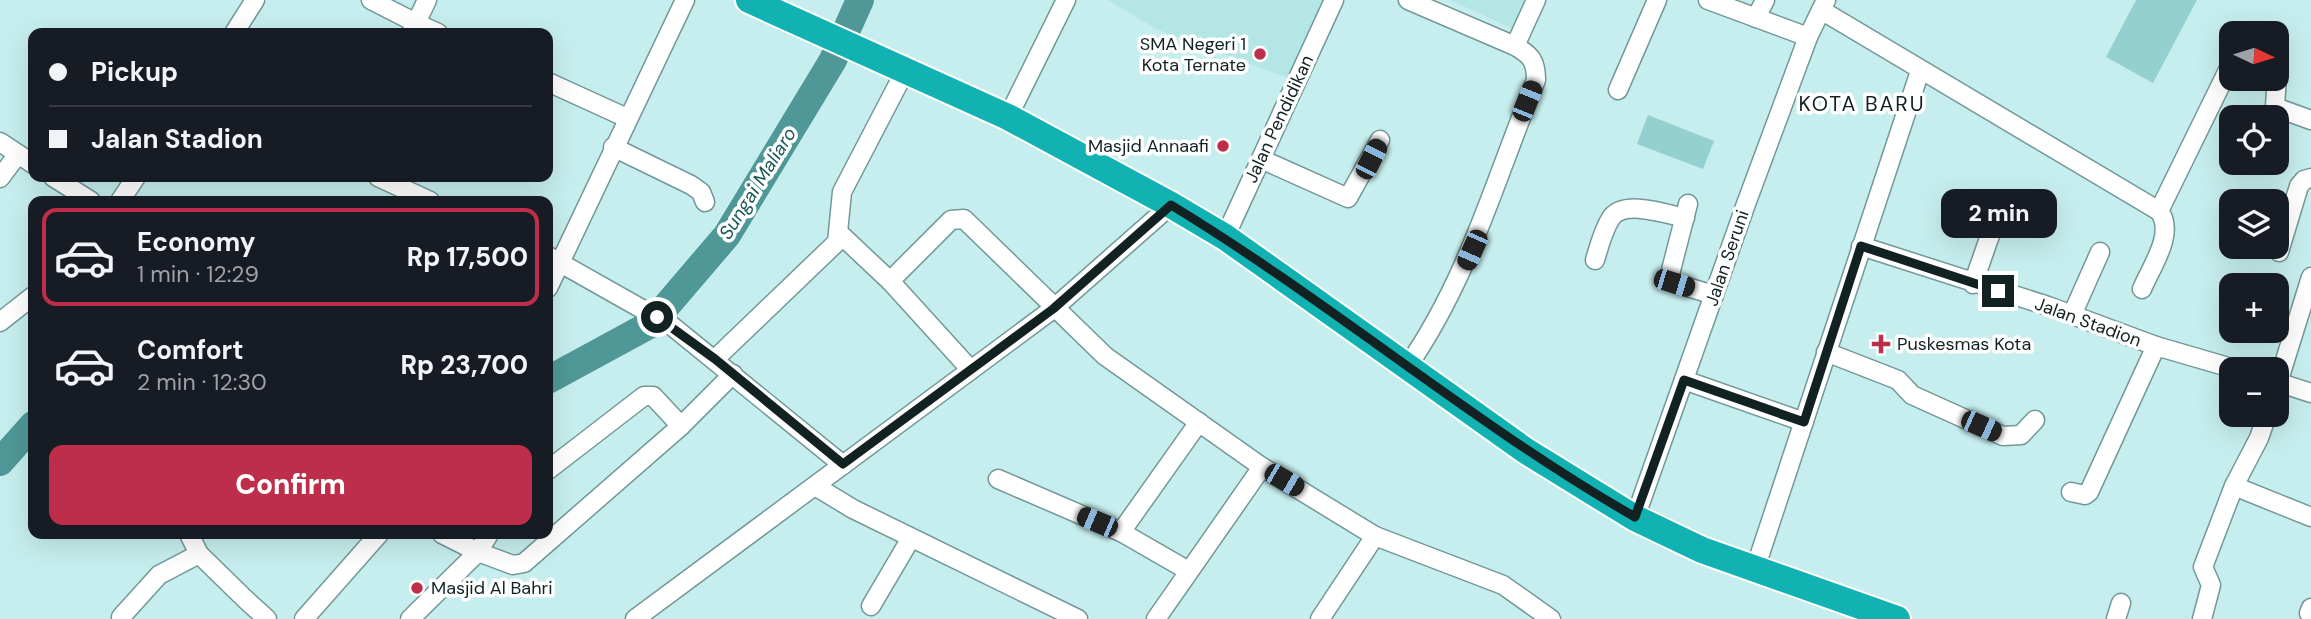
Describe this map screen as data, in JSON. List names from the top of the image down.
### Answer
{
  "streets": {
    "street": ["Jalan Pendidikan", "Jalan Seruni", "Jalan Stadion"]
  },
  "districts": ["KOTA BARU"],
  "water": ["Sungai Maliaro"],
  "places": {
    "other": ["SMA Negeri 1 Kota Ternate", "Masjid Annaafi", "Masjid Al Bahri"],
    "health": ["Puskesmas Kota"]
  },
  "north": "right",
  "page": {
    "map_buttons": ["+", "−"],
    "banner": ["Pickup", "Jalan Stadion"],
    "bubble": "2 min",
    "list": [
      {
        "name": "Economy",
        "note": "1 min · 12:29",
        "value": "Rp 17,500"
      },
      {
        "name": "Comfort",
        "note": "2 min · 12:30",
        "value": "Rp 23,700"
      }
    ],
    "buttons": "Confirm"
  }
}
